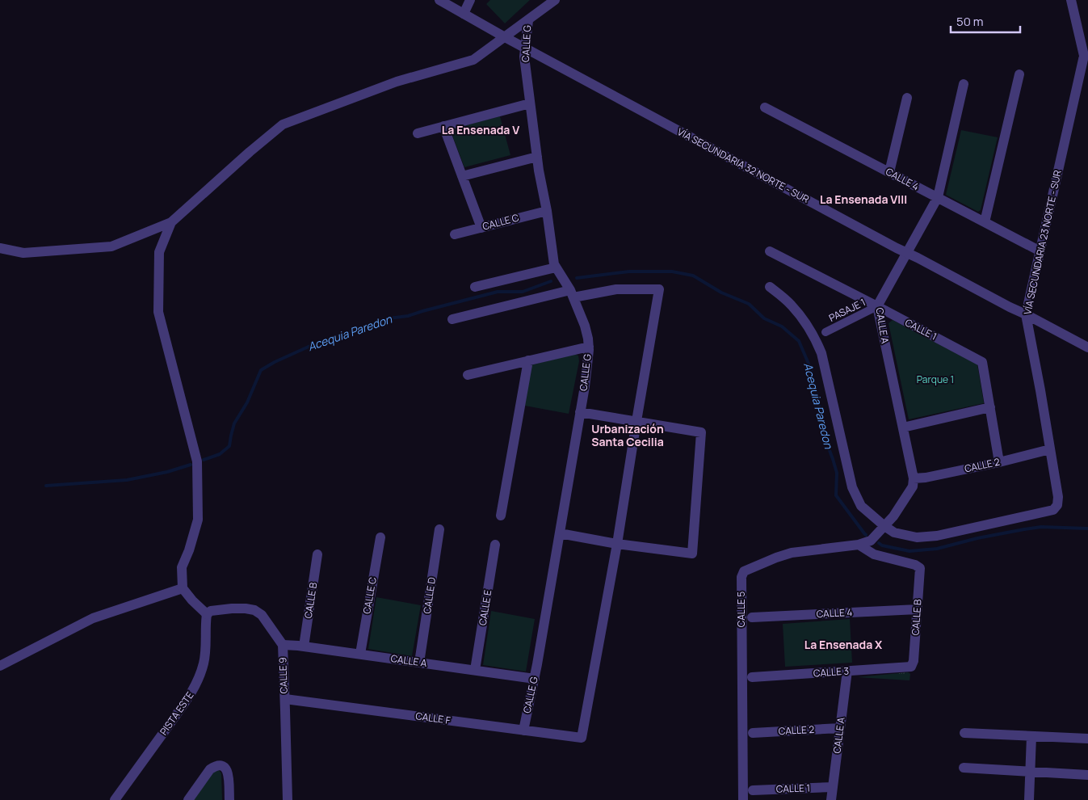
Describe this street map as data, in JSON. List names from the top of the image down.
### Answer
{
  "streets": {
    "street": [
      "CALLE G",
      "VÍA SECUNDARIA 32 NORTE - SUR",
      "CALLE 4",
      "CALLE C",
      "VÍA SECUNDARIA 23 NORTE - SUR",
      "PASAJE 1",
      "CALLE A",
      "CALLE 1",
      "CALLE 2",
      "CALLE D",
      "CALLE B",
      "CALLE E",
      "CALLE 5",
      "CALLE 3",
      "CALLE 9",
      "PISTA ESTE",
      "CALLE F"
    ]
  },
  "crossings": [
    ["CALLE G", "VÍA SECUNDARIA 32 NORTE - SUR"],
    ["CALLE G", "CALLE C"],
    ["CALLE G", "CALLE A"],
    ["CALLE G", "CALLE F"],
    ["VÍA SECUNDARIA 32 NORTE - SUR", "VÍA SECUNDARIA 23 NORTE - SUR"],
    ["VÍA SECUNDARIA 32 NORTE - SUR", "CALLE A"],
    ["CALLE 4", "VÍA SECUNDARIA 23 NORTE - SUR"],
    ["CALLE 4", "CALLE A"],
    ["CALLE 4", "CALLE B"],
    ["CALLE C", "CALLE A"],
    ["VÍA SECUNDARIA 23 NORTE - SUR", "CALLE 2"],
    ["VÍA SECUNDARIA 23 NORTE - SUR", "CALLE 5"],
    ["PASAJE 1", "CALLE A"],
    ["PASAJE 1", "CALLE 1"],
    ["CALLE A", "CALLE 1"],
    ["CALLE A", "CALLE 2"],
    ["CALLE A", "CALLE D"],
    ["CALLE A", "CALLE B"],
    ["CALLE A", "CALLE E"],
    ["CALLE A", "CALLE 3"],
    ["CALLE A", "CALLE 9"],
    ["CALLE 1", "CALLE 2"],
    ["CALLE B", "CALLE 5"],
    ["CALLE B", "CALLE 3"],
    ["CALLE 9", "PISTA ESTE"],
    ["CALLE 9", "CALLE F"]
  ],
  "districts": [
    "La Ensenada V",
    "La Ensenada VIII",
    "Urbanización Santa Cecilia",
    "La Ensenada X"
  ],
  "water": ["Acequia Paredon"],
  "parks": ["Parque 1"],
  "scale_bar": "50 m"
}
